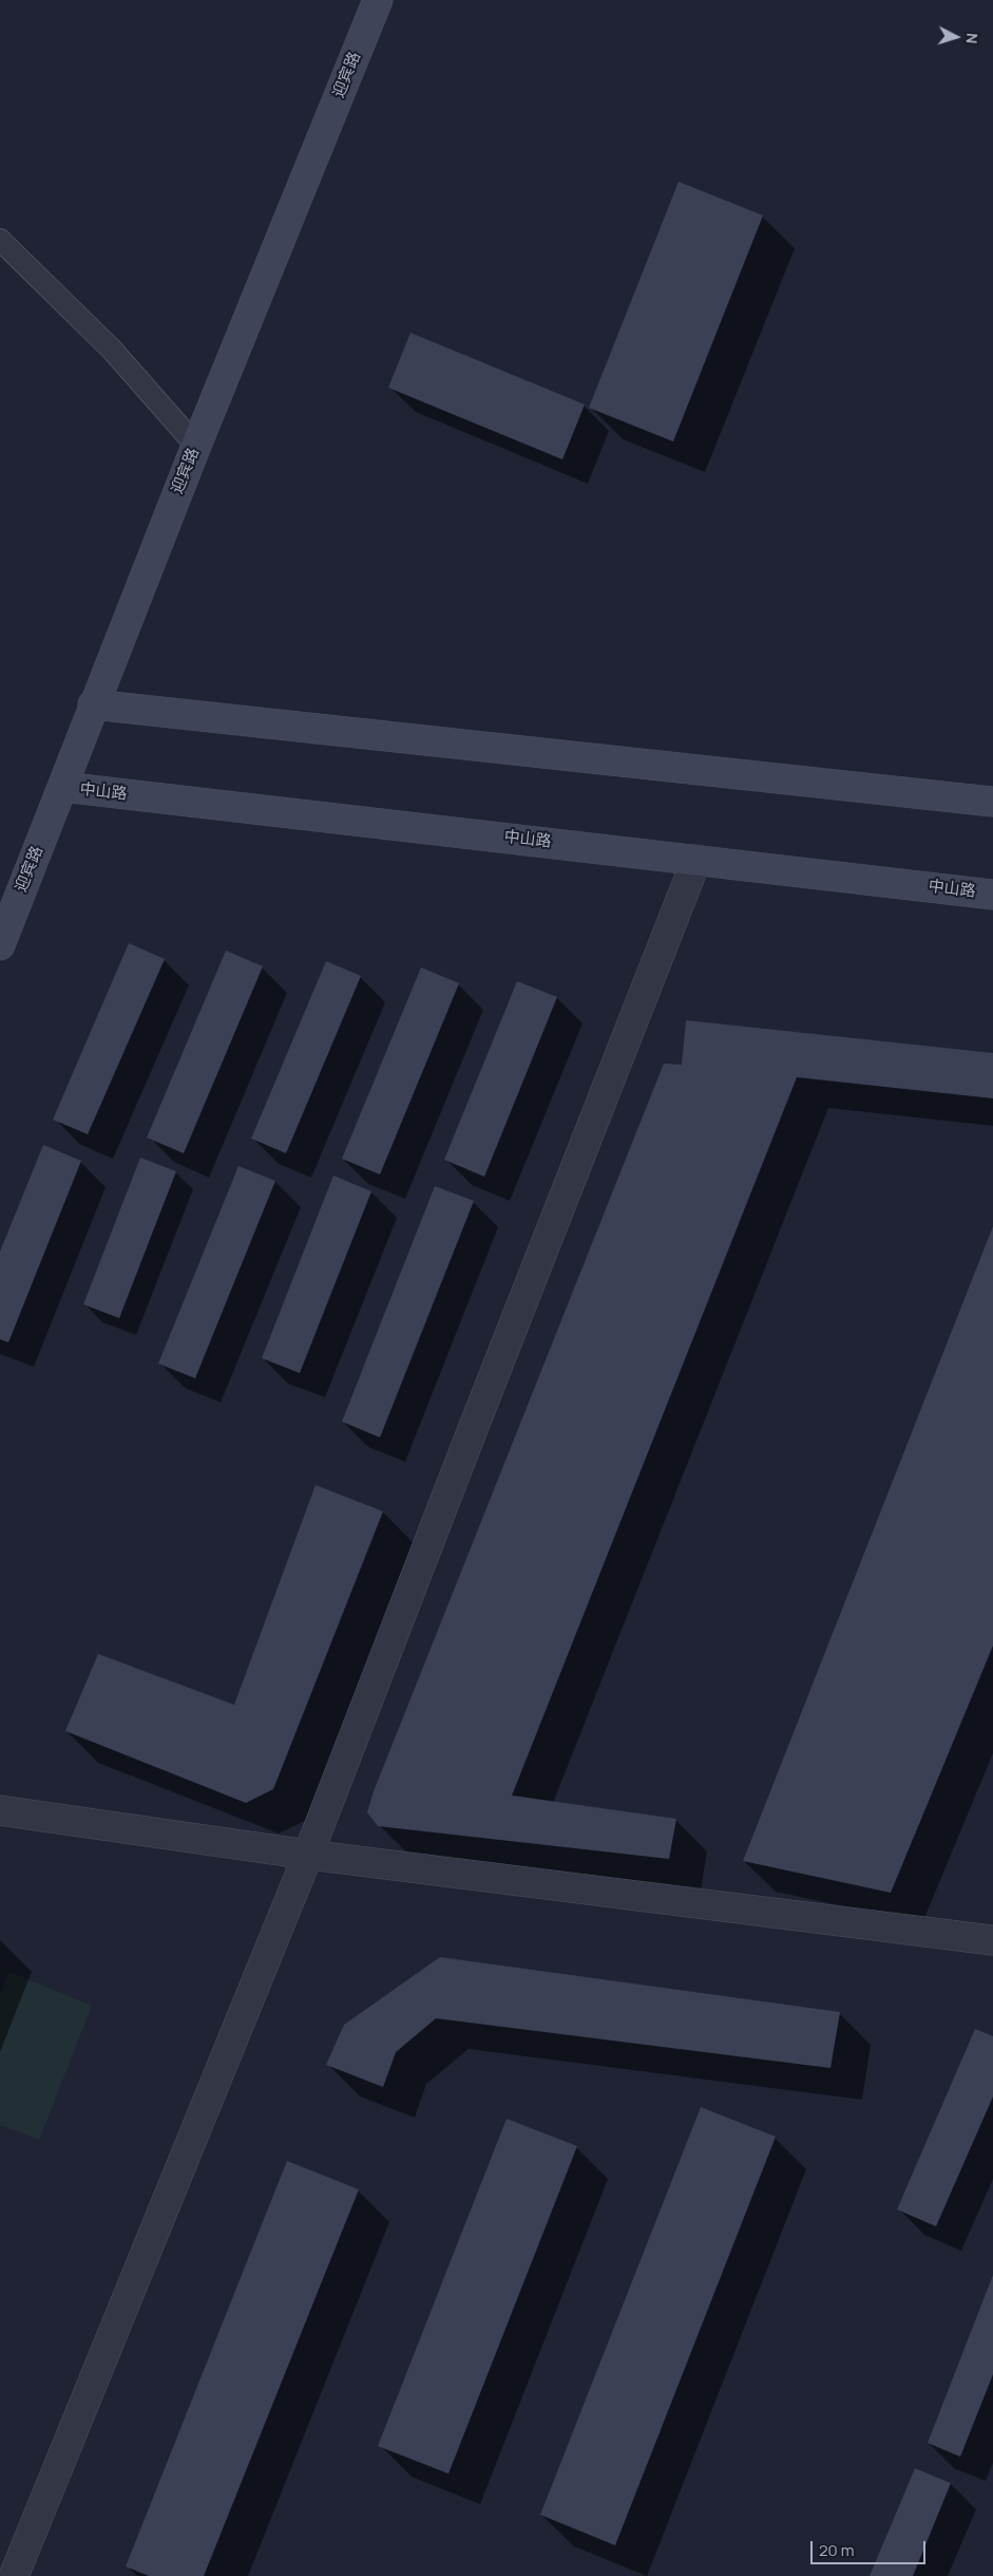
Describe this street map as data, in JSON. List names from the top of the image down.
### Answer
{
  "streets": {
    "main road": ["迎宾路", "中山路"]
  },
  "crossings": [
    ["迎宾路", "中山路"]
  ],
  "scale_bar": "20 m",
  "north": "right"
}
